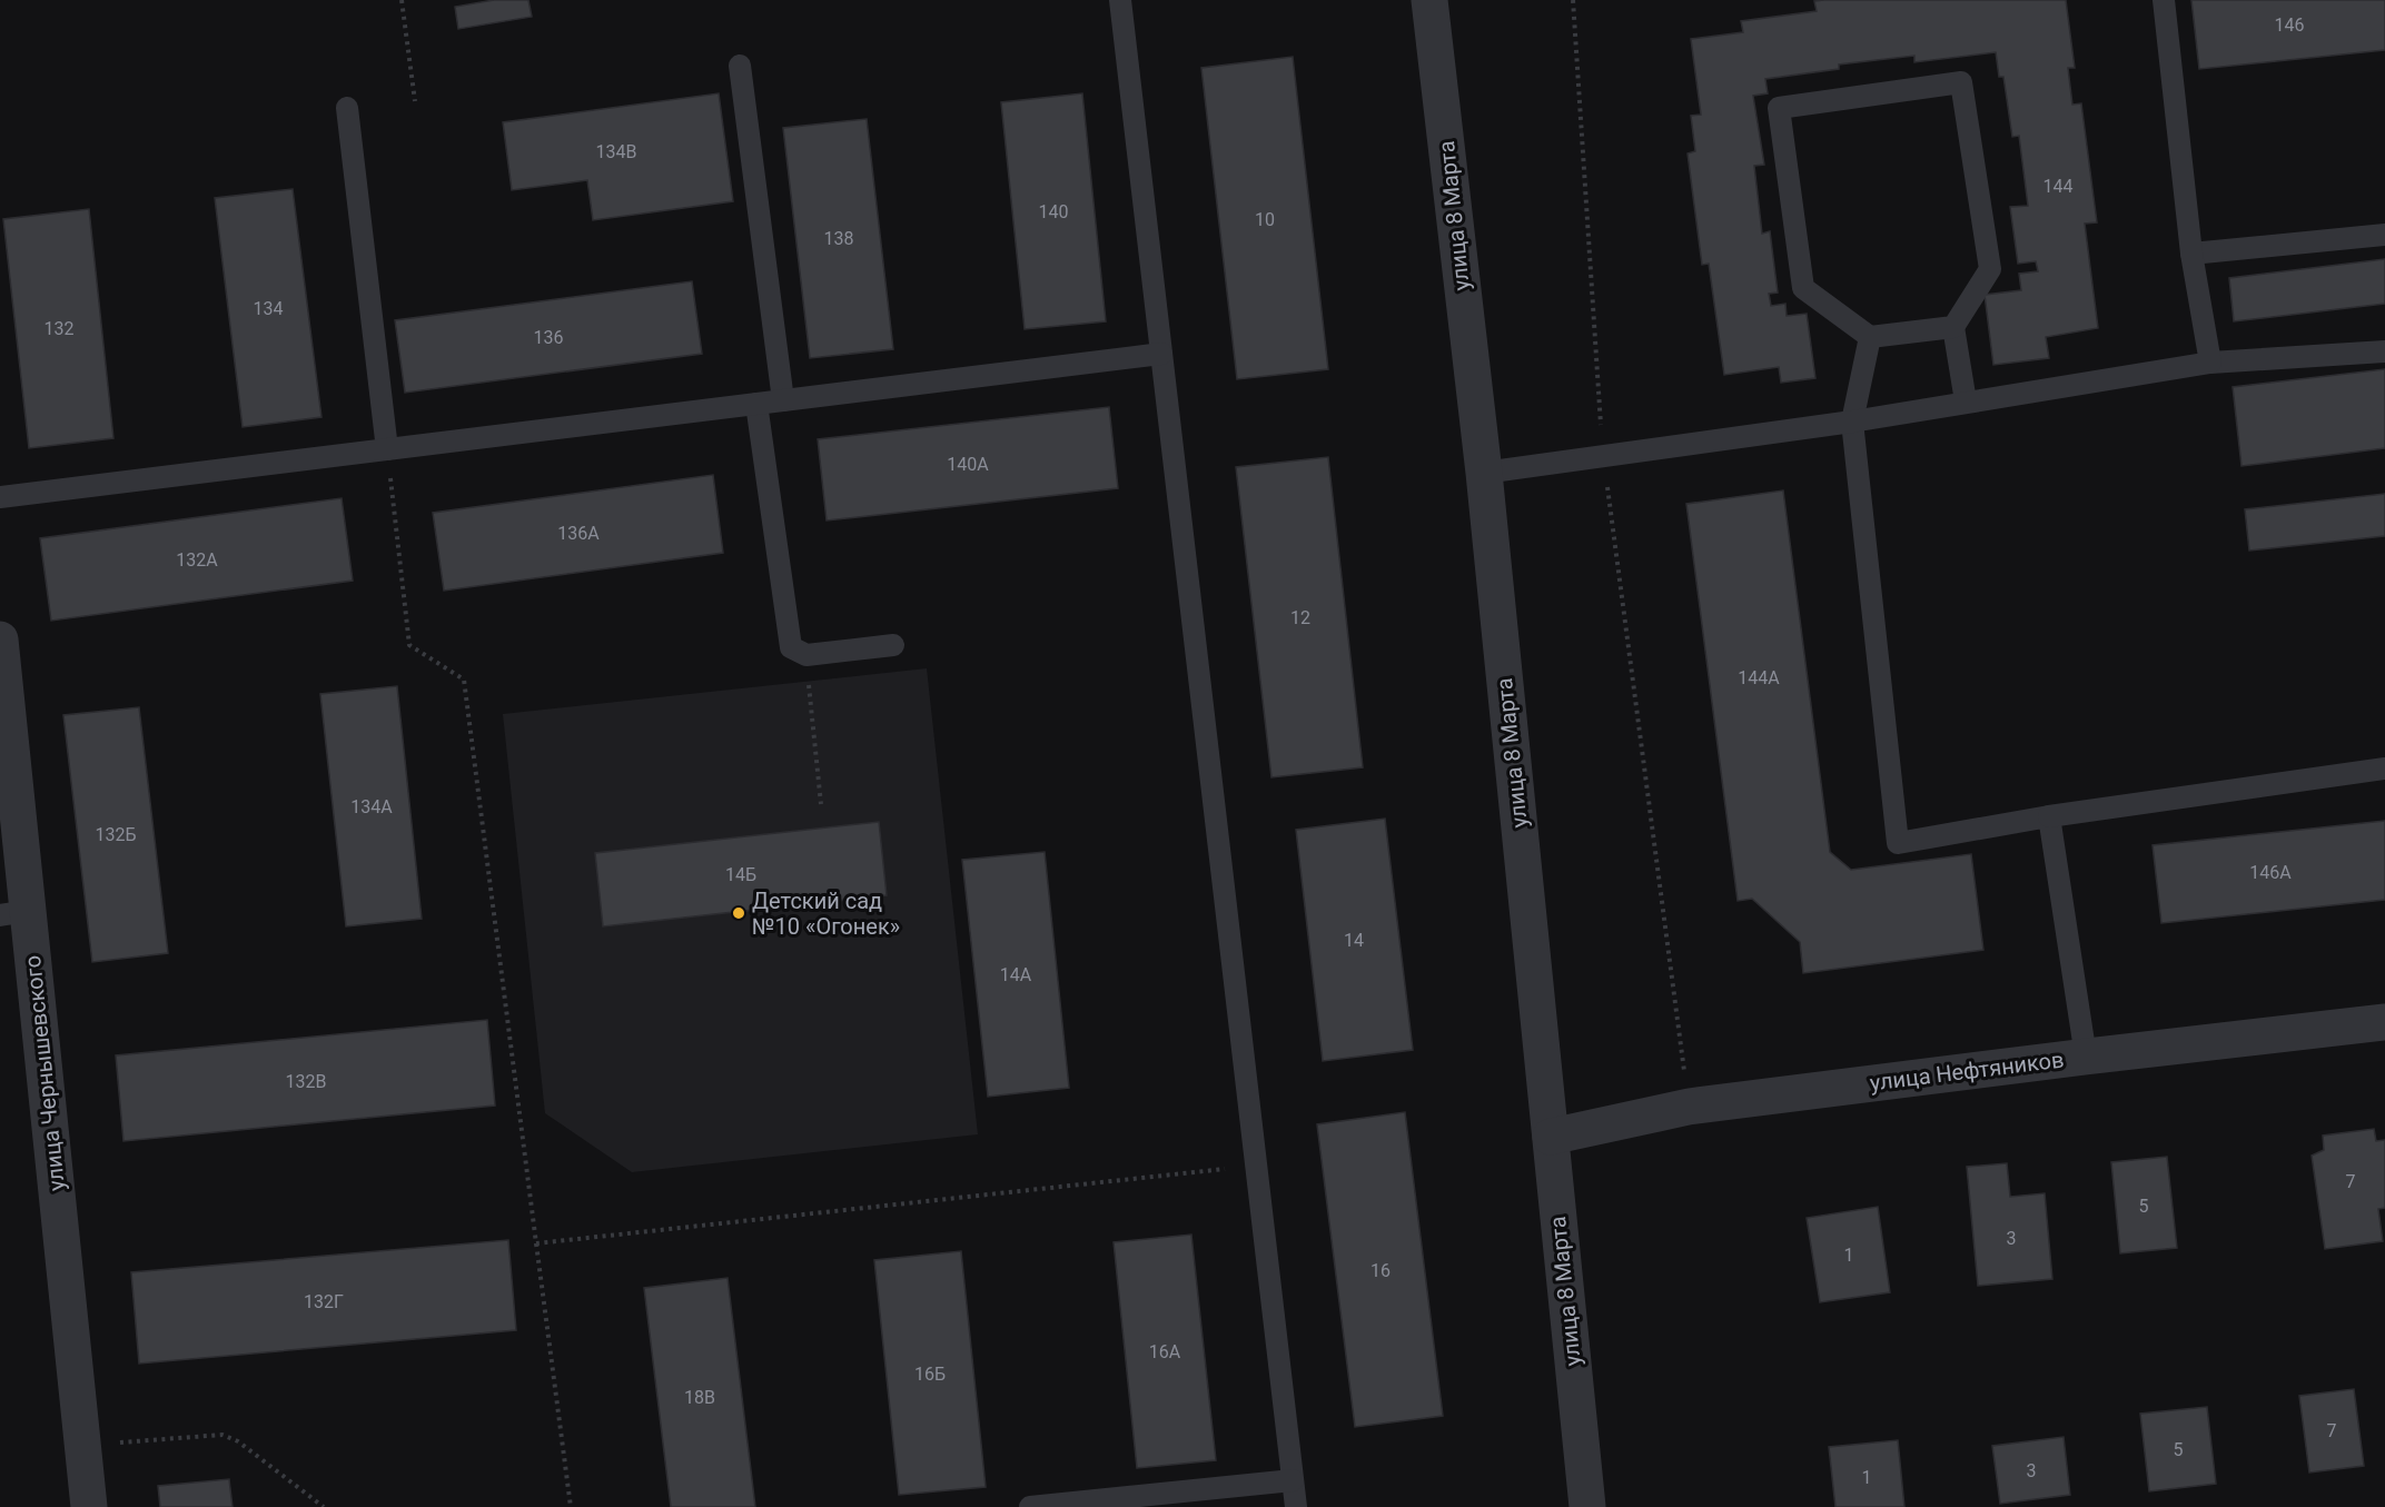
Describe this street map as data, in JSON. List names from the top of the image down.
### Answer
{
  "streets": {
    "street": ["улица 8 Марта", "улица Нефтяников", "улица Чернышевского"]
  },
  "crossings": [
    ["улица 8 Марта", "улица Нефтяников"]
  ],
  "places": ["Детский сад №10 «Огонек»"],
  "house_numbers": [
    "146",
    "134В",
    "144",
    "140",
    "10",
    "138",
    "134",
    "132",
    "136",
    "140А",
    "136А",
    "132А",
    "12",
    "144А",
    "134А",
    "132Б",
    "146А",
    "14Б",
    "14",
    "14А",
    "132В",
    "7",
    "5",
    "3",
    "1",
    "16",
    "132Г",
    "16А",
    "16Б",
    "18В",
    "7",
    "5",
    "3",
    "1"
  ]
}
